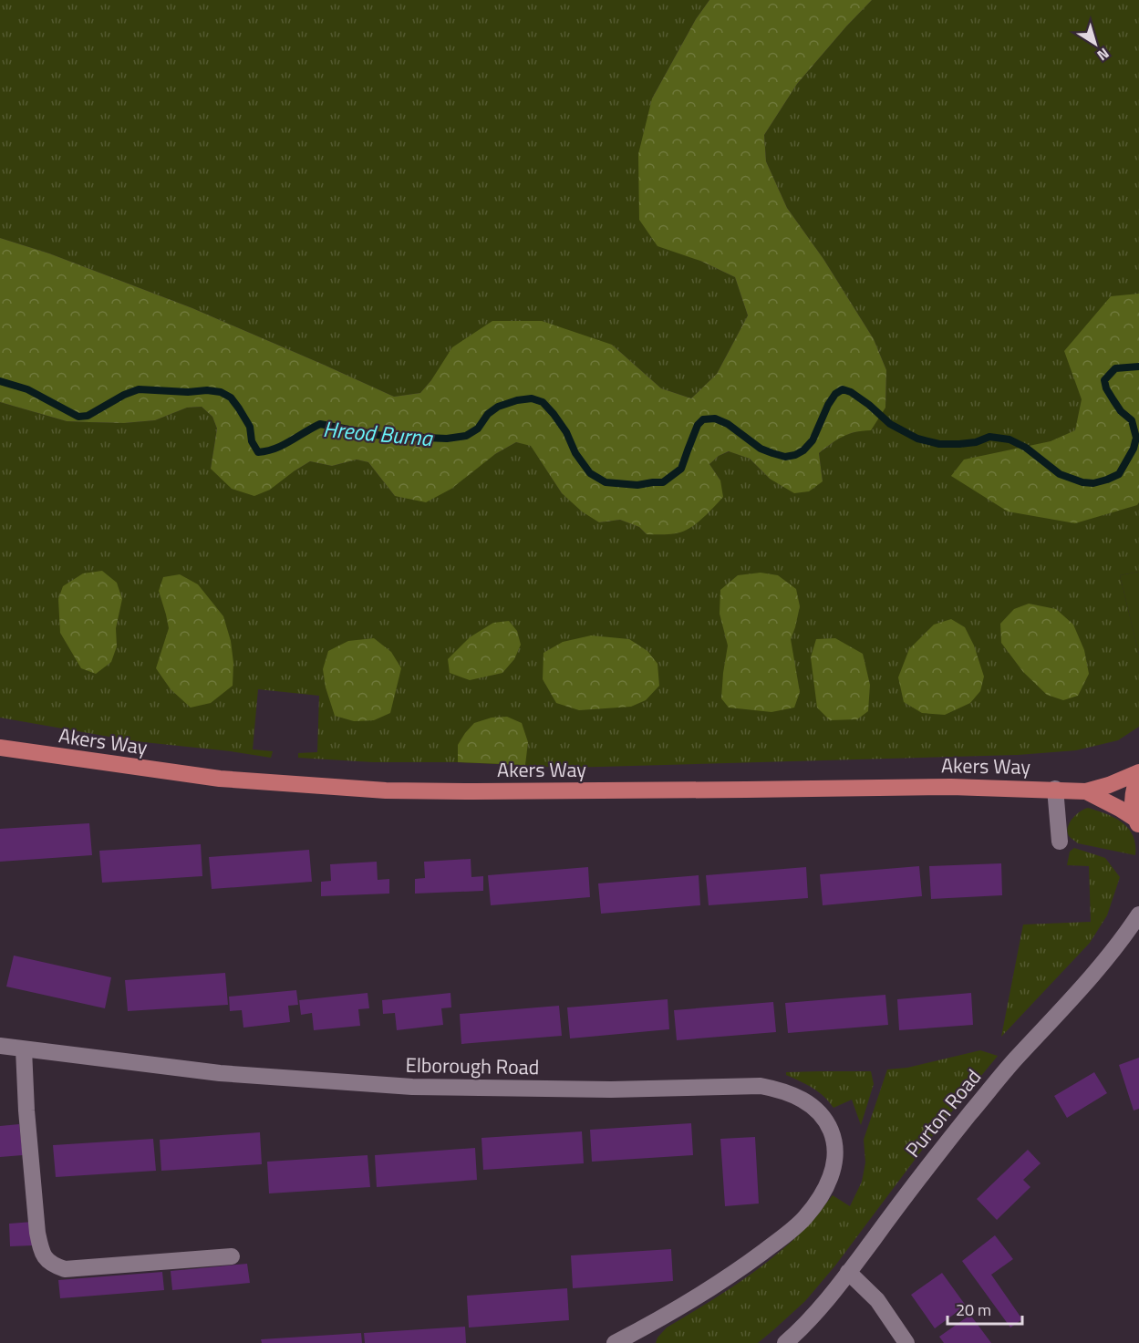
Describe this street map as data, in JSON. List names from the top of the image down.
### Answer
{
  "streets": {
    "main road": ["Akers Way"],
    "street": ["Elborough Road", "Purton Road"]
  },
  "water": ["Hreod Burna"],
  "scale_bar": "20 m",
  "north": "bottom right"
}
